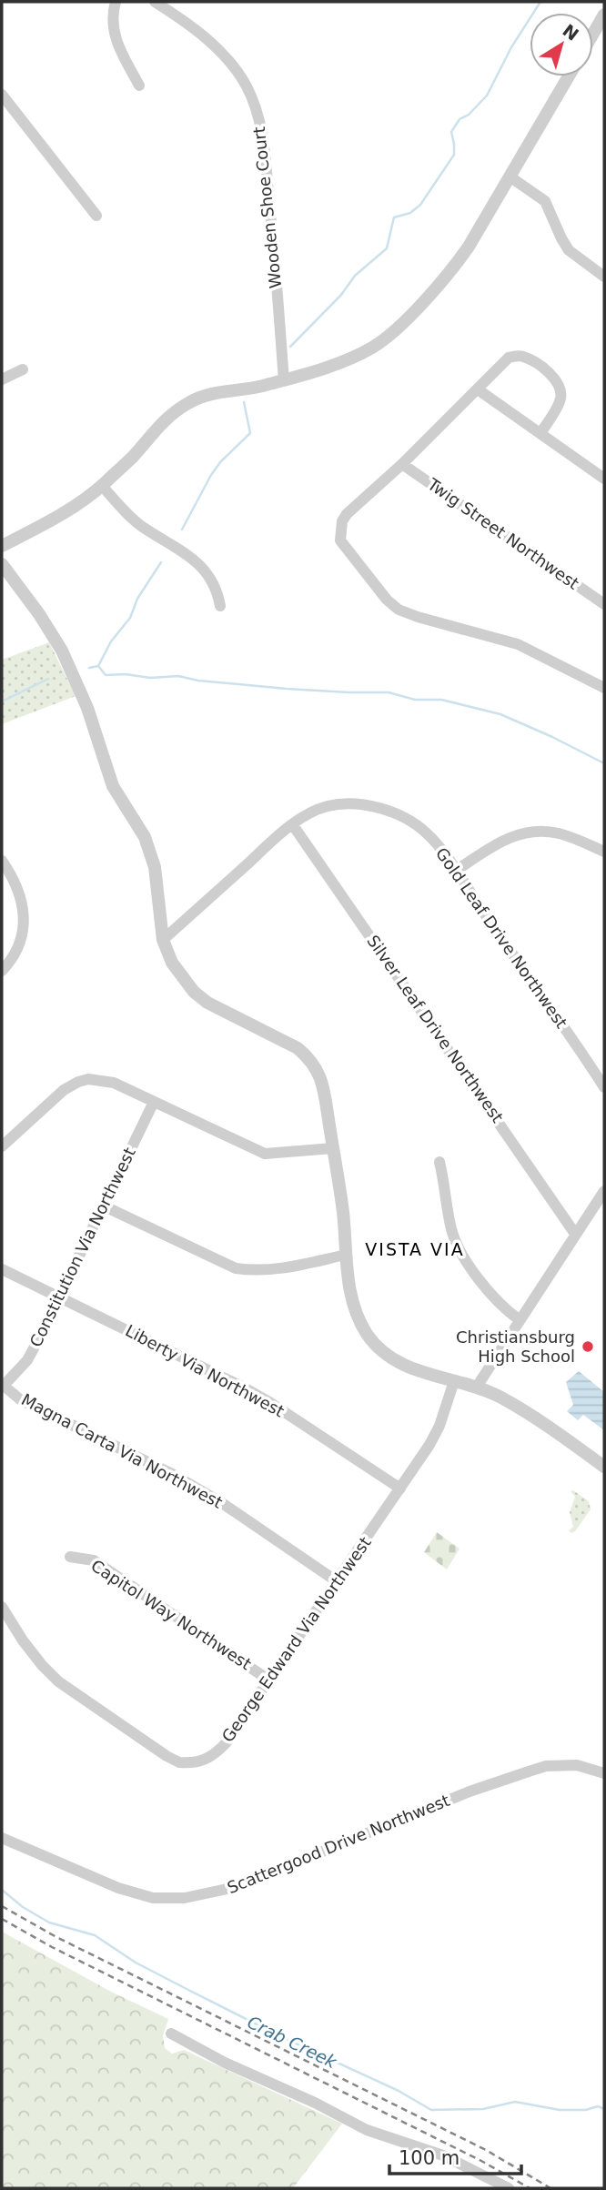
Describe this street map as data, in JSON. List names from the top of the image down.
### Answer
{
  "streets": {
    "street": [
      "Wooden Shoe Court",
      "Twig Street Northwest",
      "Gold Leaf Drive Northwest",
      "Silver Leaf Drive Northwest",
      "Constitution Via Northwest",
      "Liberty Via Northwest",
      "Magna Carta Via Northwest",
      "Capitol Way Northwest",
      "George Edward Via Northwest",
      "Scattergood Drive Northwest"
    ]
  },
  "crossings": [
    ["Gold Leaf Drive Northwest", "Silver Leaf Drive Northwest"],
    ["Constitution Via Northwest", "Liberty Via Northwest"],
    ["Constitution Via Northwest", "Magna Carta Via Northwest"],
    ["Liberty Via Northwest", "George Edward Via Northwest"],
    ["Magna Carta Via Northwest", "George Edward Via Northwest"],
    ["Capitol Way Northwest", "George Edward Via Northwest"]
  ],
  "districts": ["VISTA VIA"],
  "water": ["Crab Creek"],
  "places": ["Christiansburg High School"],
  "scale_bar": "100 m",
  "north": "top right"
}
